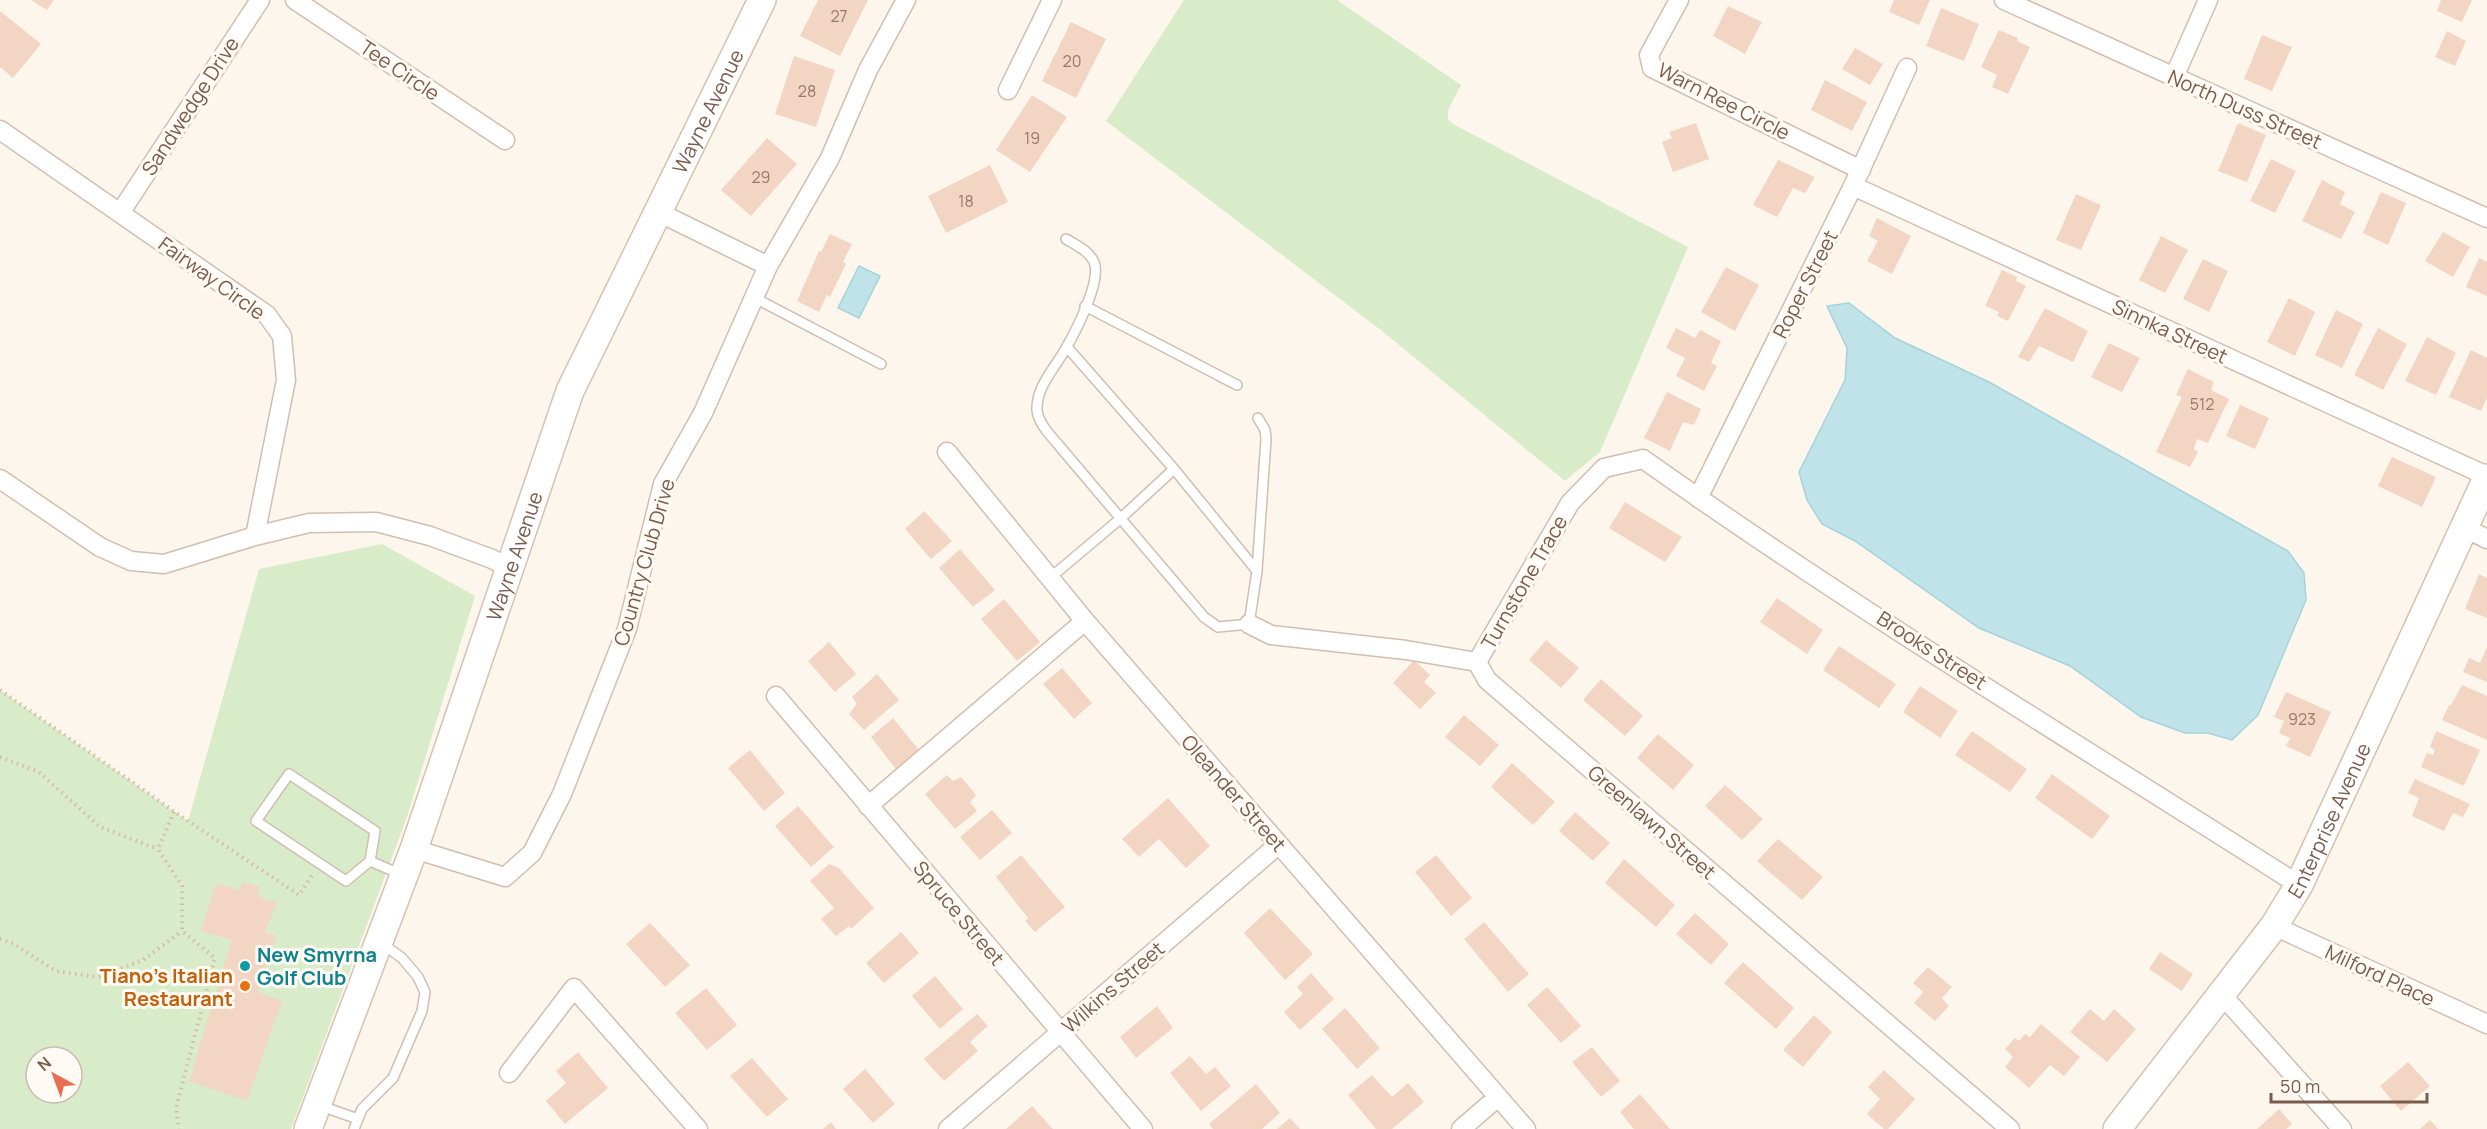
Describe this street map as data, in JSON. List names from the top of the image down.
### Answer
{
  "streets": {
    "street": [
      "Tee Circle",
      "Warn Ree Circle",
      "Sandwedge Drive",
      "North Duss Street",
      "Wayne Avenue",
      "Fairway Circle",
      "Roper Street",
      "Sinnka Street",
      "Country Club Drive",
      "Turnstone Trace",
      "Brooks Street",
      "Oleander Street",
      "Enterprise Avenue",
      "Greenlawn Street",
      "Spruce Street",
      "Milford Place",
      "Wilkins Street"
    ]
  },
  "crossings": [
    ["Warn Ree Circle", "Roper Street"],
    ["Warn Ree Circle", "Sinnka Street"],
    ["Sandwedge Drive", "Fairway Circle"],
    ["Wayne Avenue", "Country Club Drive"],
    ["Roper Street", "Sinnka Street"],
    ["Roper Street", "Brooks Street"],
    ["Sinnka Street", "Enterprise Avenue"],
    ["Turnstone Trace", "Brooks Street"],
    ["Turnstone Trace", "Greenlawn Street"],
    ["Brooks Street", "Enterprise Avenue"],
    ["Oleander Street", "Wilkins Street"],
    ["Enterprise Avenue", "Milford Place"],
    ["Spruce Street", "Wilkins Street"]
  ],
  "places": ["New Smyrna Golf Club", "Tiano's Italian Restaurant"],
  "house_numbers": [
    "27",
    "20",
    "28",
    "19",
    "29",
    "18",
    "512",
    "923"
  ],
  "scale_bar": "50 m",
  "north": "top left"
}
